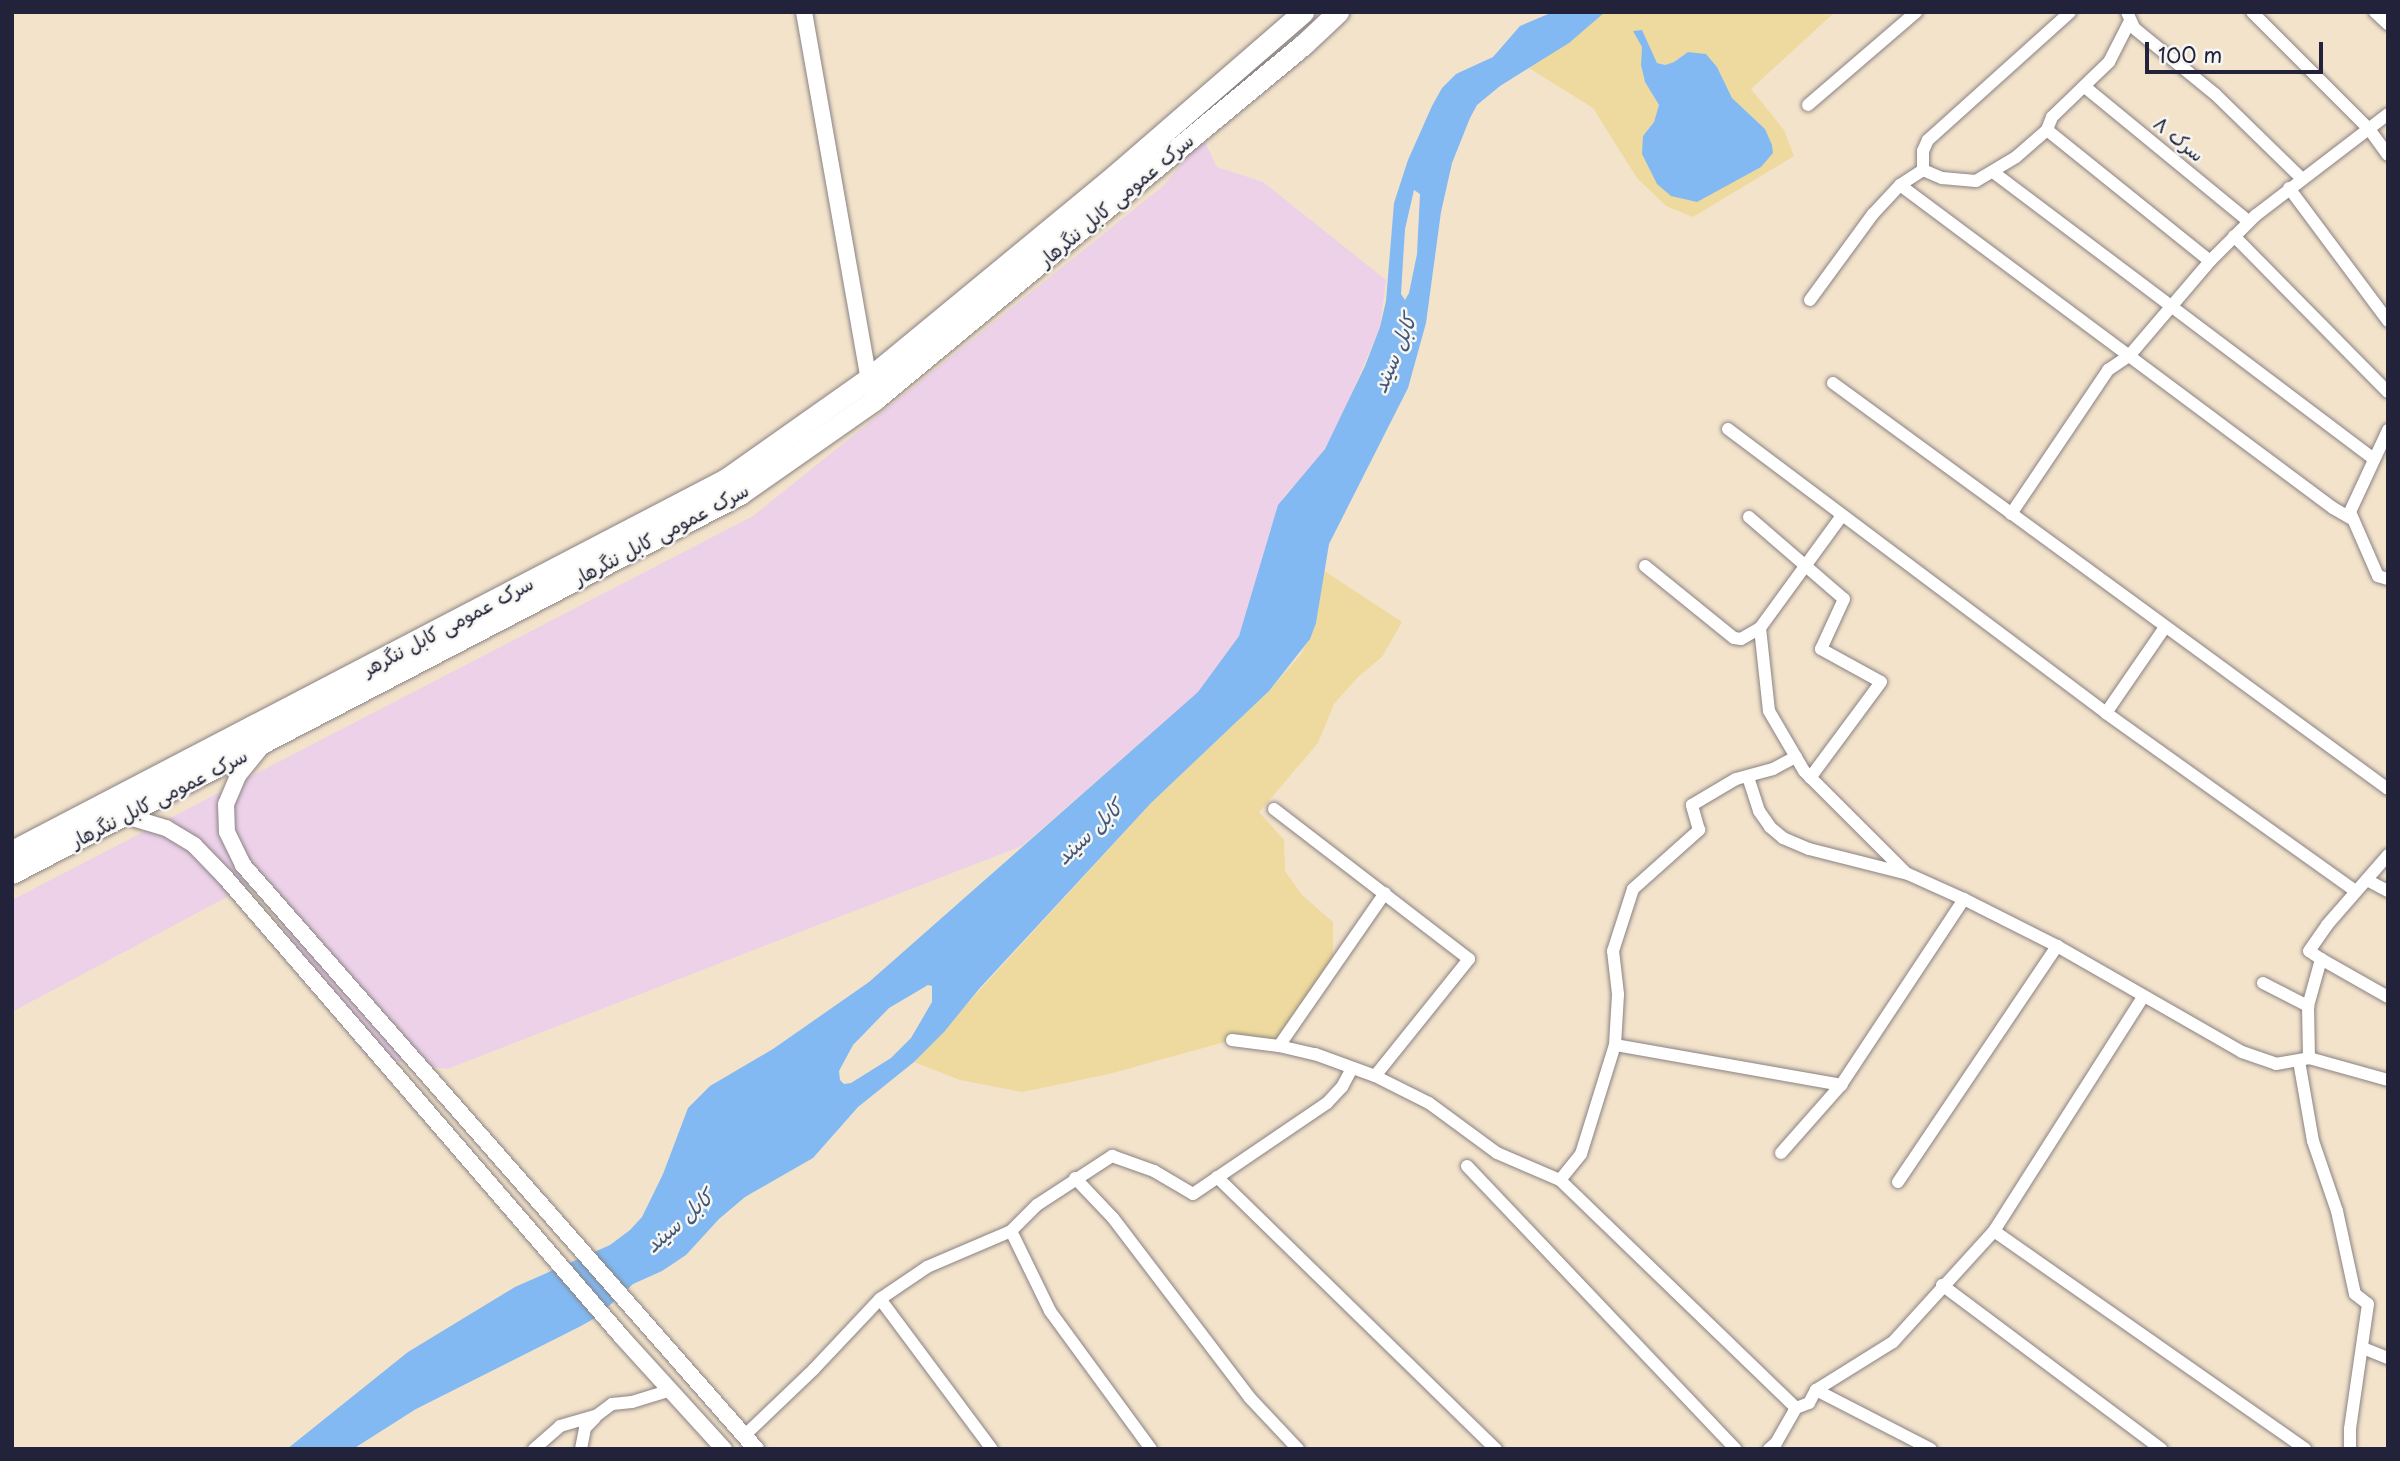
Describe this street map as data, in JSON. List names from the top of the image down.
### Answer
{
  "streets": {
    "highway": ["سرک عمومی کابل ننگرهار", "سرک عمومی کابل ننگرهر"],
    "street": ["سرک ۸"]
  },
  "crossings": [
    ["سرک عمومی کابل ننگرهار", "سرک عمومی کابل ننگرهر"]
  ],
  "water": ["کابل سيند"],
  "scale_bar": "100 m"
}
